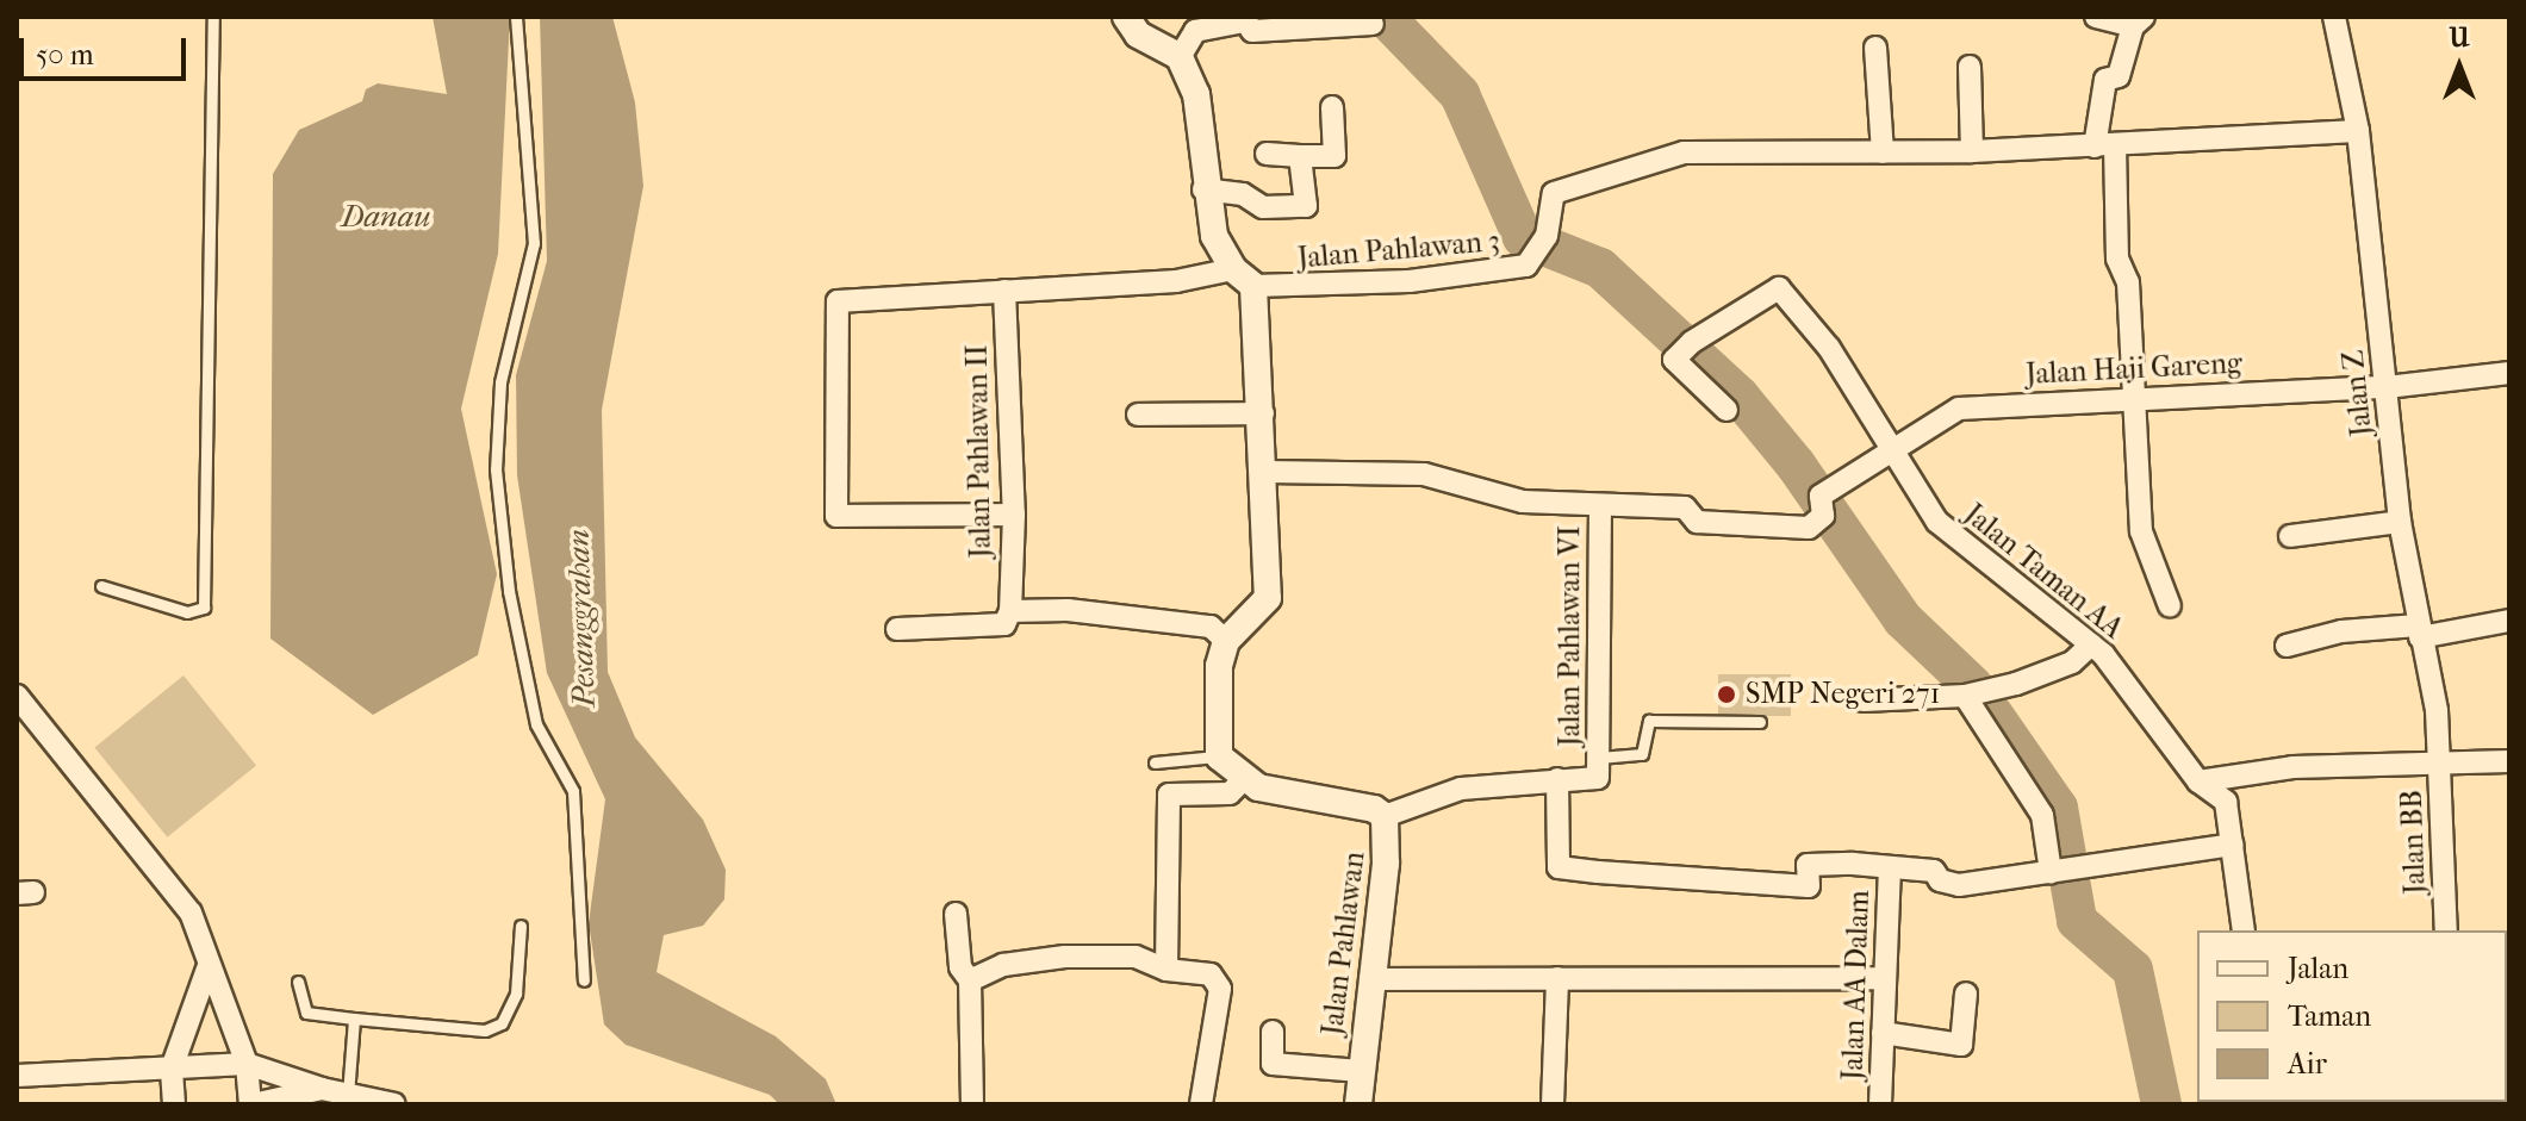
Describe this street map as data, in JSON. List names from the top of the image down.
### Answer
{
  "streets": {
    "street": [
      "Jalan Pahlawan 3",
      "Jalan Haji Gareng",
      "Jalan Z",
      "Jalan Pahlawan II",
      "Jalan Taman AA",
      "Jalan Pahlawan VI",
      "Jalan BB",
      "Jalan Pahlawan",
      "Jalan AA Dalam"
    ]
  },
  "crossings": [
    ["Jalan Haji Gareng", "Jalan Z"],
    ["Jalan Haji Gareng", "Jalan Taman AA"],
    ["Jalan Z", "Jalan BB"],
    ["Jalan Pahlawan VI", "Jalan Pahlawan"]
  ],
  "water": ["Danau", "Pesanggrahan"],
  "places": ["SMP Negeri 271"],
  "legend": ["Jalan", "Taman", "Air"],
  "scale_bar": "50 m",
  "north": "top"
}
